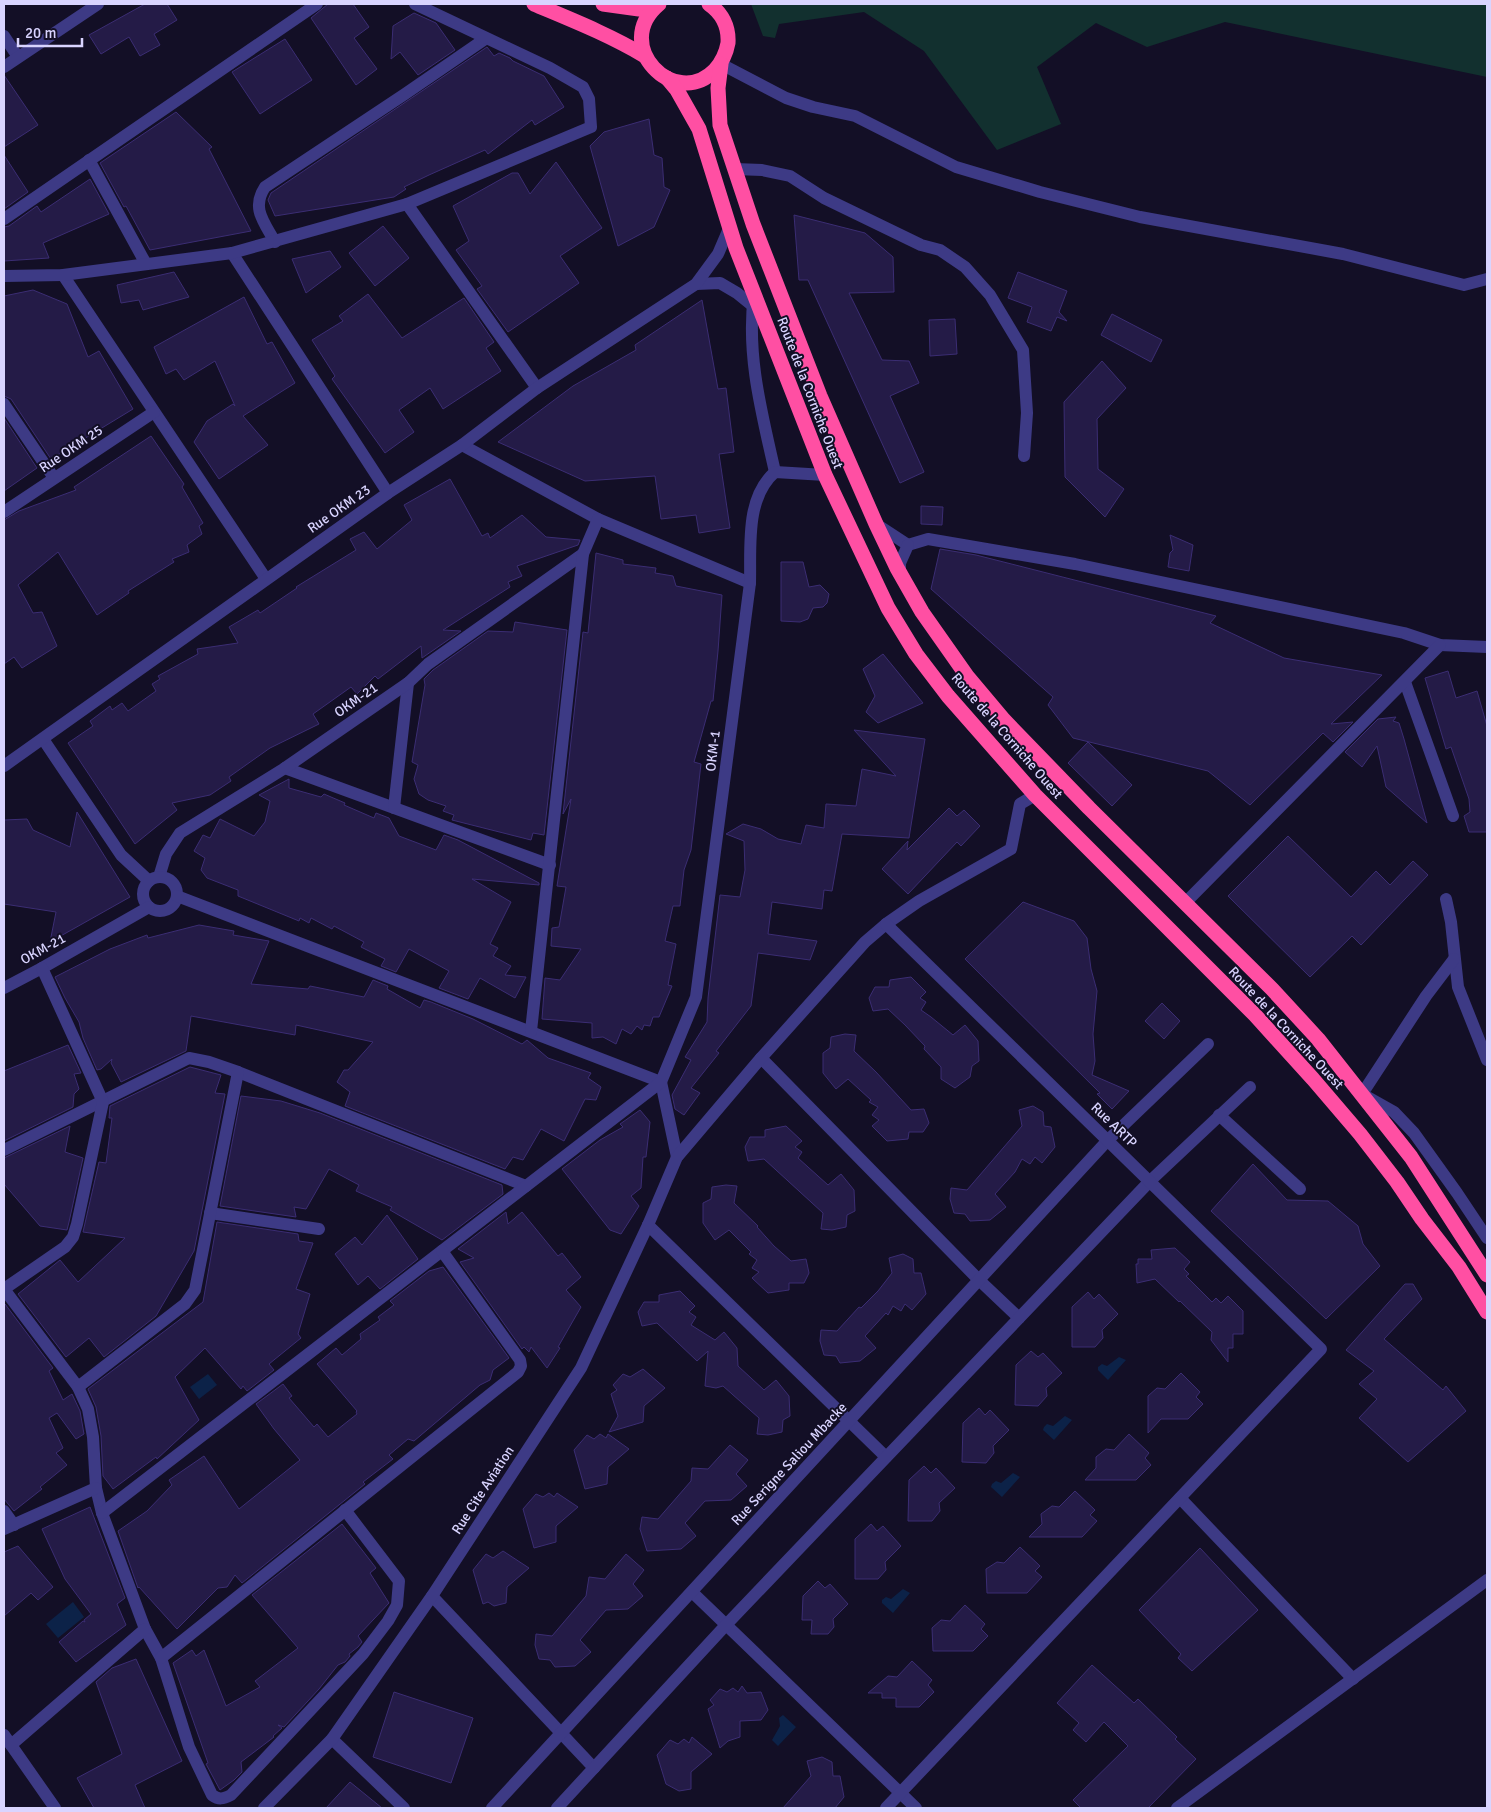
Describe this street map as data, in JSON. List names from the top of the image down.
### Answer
{
  "streets": {
    "highway": ["Route de la Corniche Ouest"],
    "street": [
      "Rue OKM 25",
      "Rue OKM 23",
      "OKM-21",
      "OKM-1",
      "Rue ARTP",
      "Rue Serigne Saliou Mbacke",
      "Rue Cite Aviation"
    ]
  },
  "crossings": [
    ["Route de la Corniche Ouest", "Rue Cite Aviation"],
    ["Rue ARTP", "Rue Serigne Saliou Mbacke"],
    ["Rue ARTP", "Rue Cite Aviation"]
  ],
  "scale_bar": "20 m"
}
